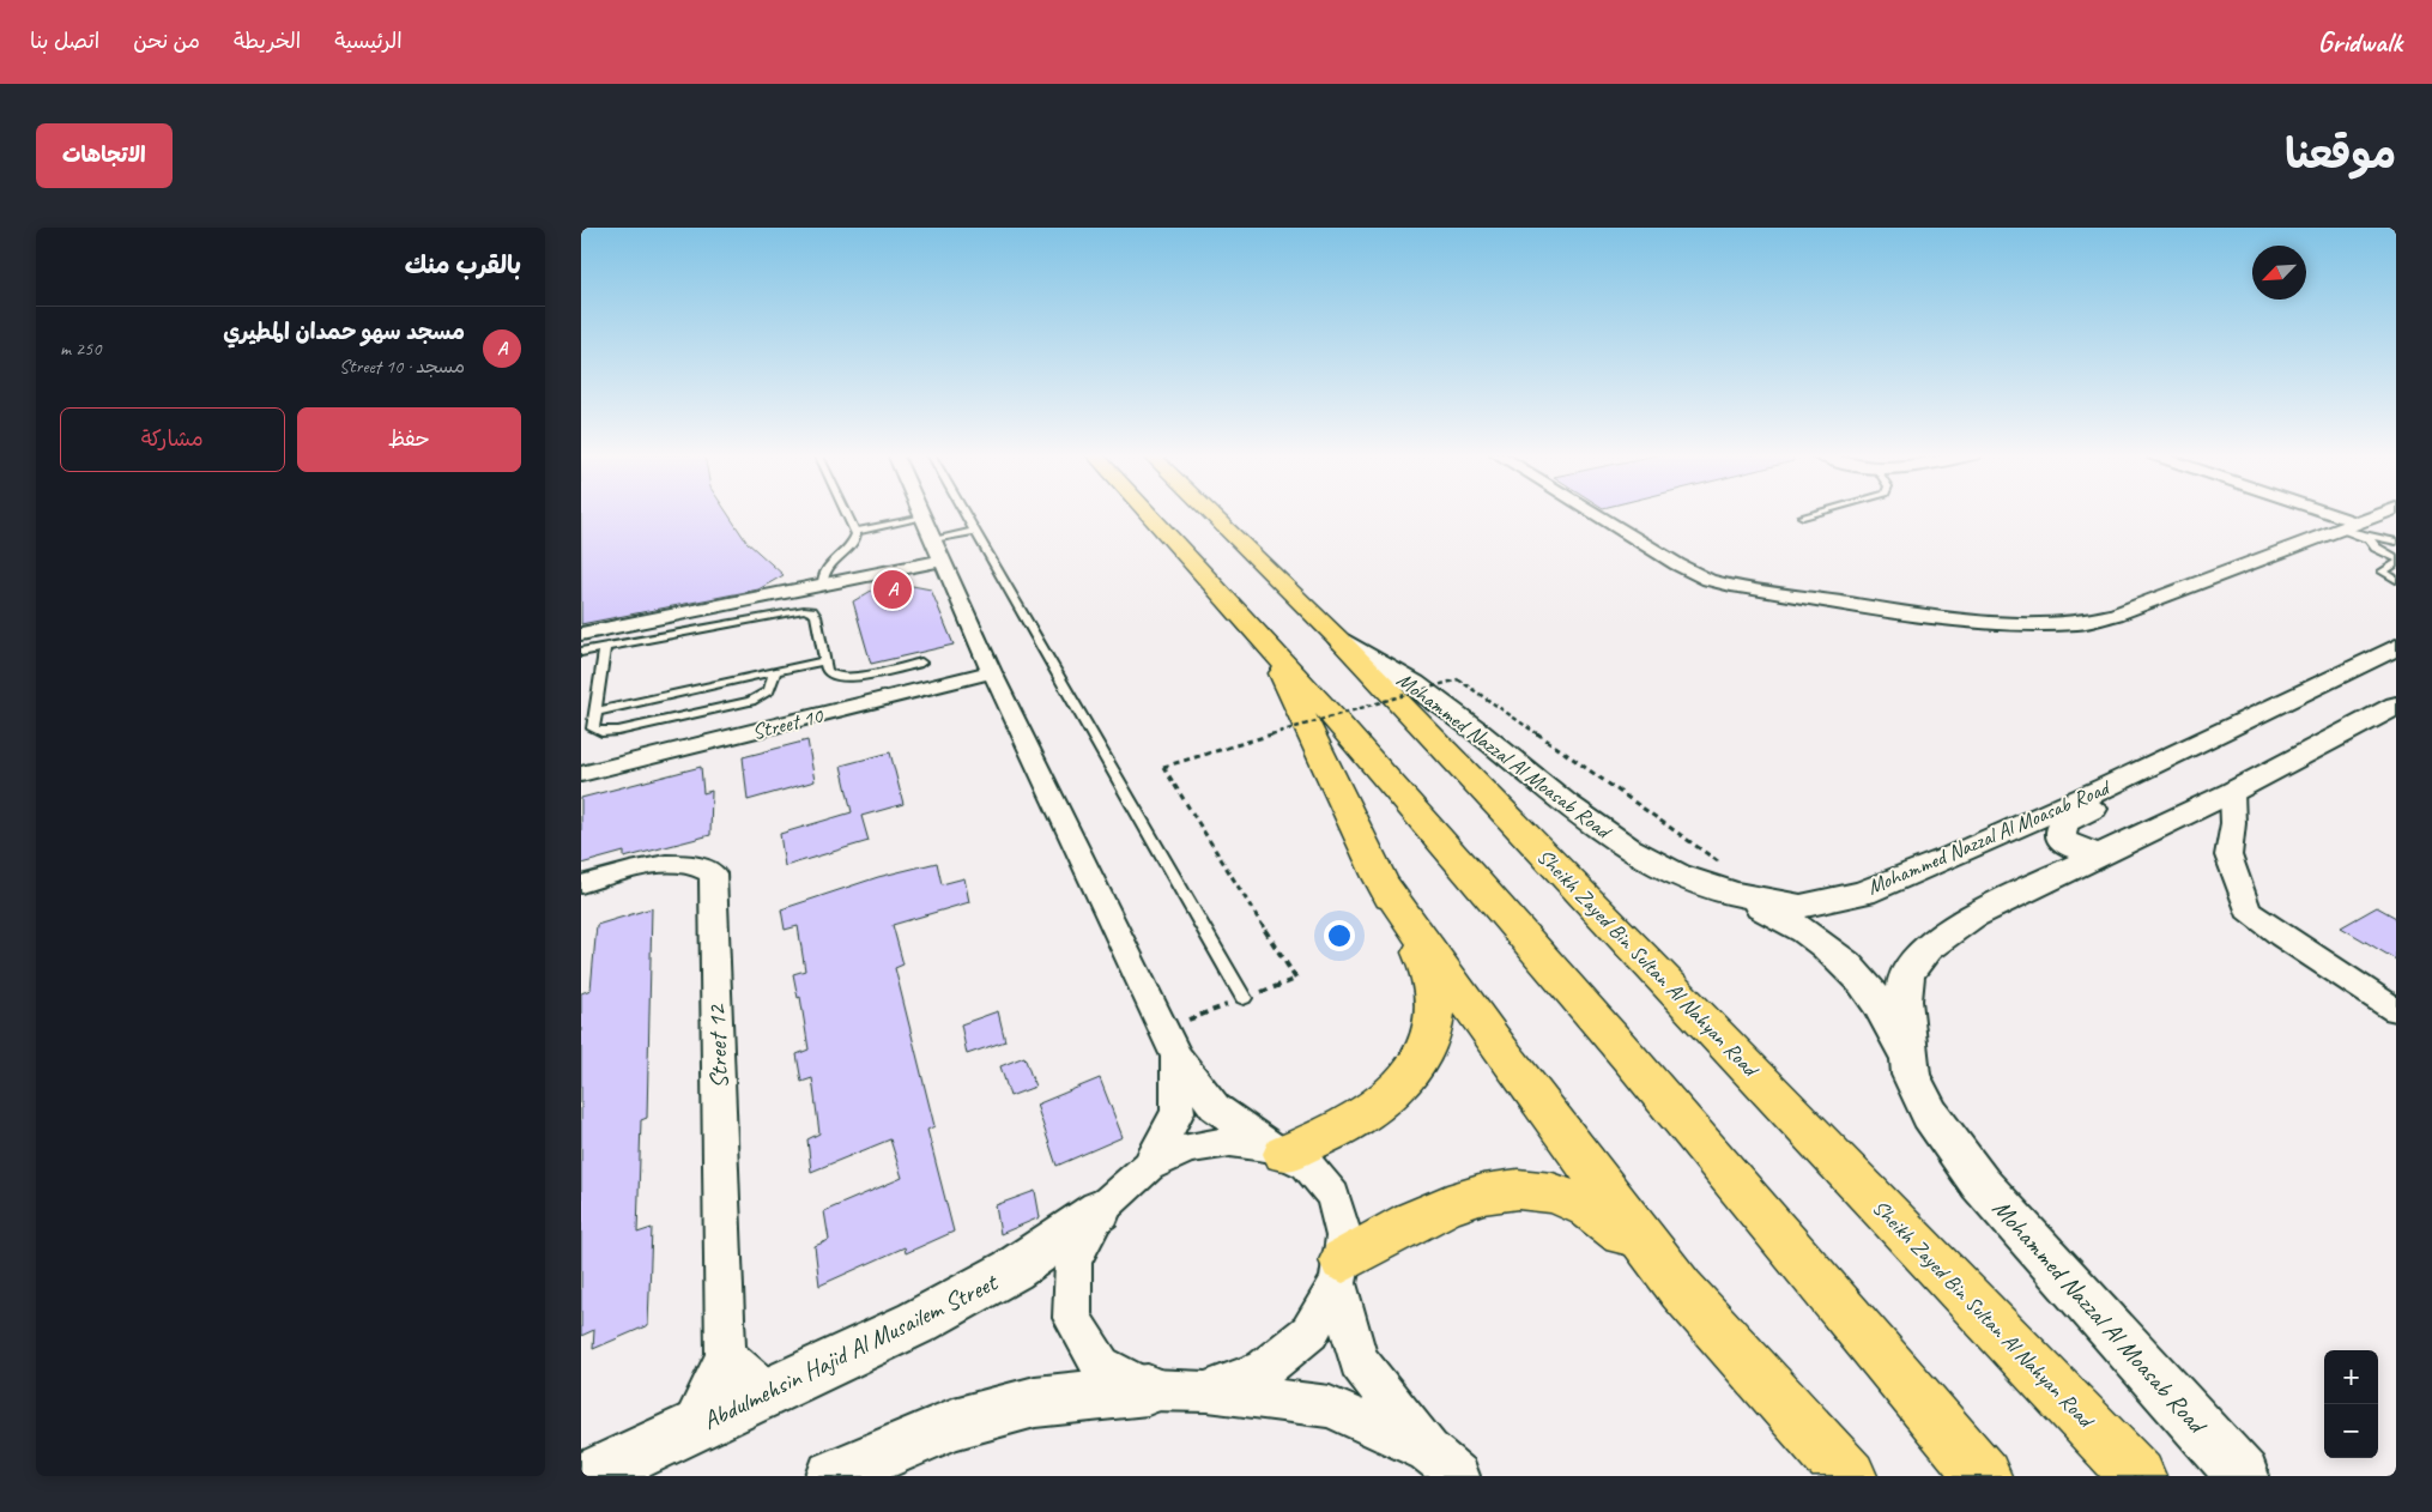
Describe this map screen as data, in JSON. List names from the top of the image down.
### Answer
{
  "streets": {
    "highway": ["Sheikh Zayed Bin Sultan Al Nahyan Road"],
    "street": [
      "Street 10",
      "Mohammed Nazzal Al Moasab Road",
      "Street 12",
      "Abdulmehsin Hajid Al Musailem Street"
    ]
  },
  "crossings": [
    ["Mohammed Nazzal Al Moasab Road", "Sheikh Zayed Bin Sultan Al Nahyan Road"],
    ["Street 12", "Abdulmehsin Hajid Al Musailem Street"]
  ],
  "north": "bottom left",
  "page": {
    "header": "Gridwalk",
    "nav": [
      "الرئيسية",
      "الخريطة",
      "من نحن",
      "اتصل بنا"
    ],
    "title": "موقعنا",
    "buttons": [
      "الاتجاهات",
      ["حفظ", "مشاركة"]
    ],
    "heading": "بالقرب منك",
    "list": [
      {
        "mark": "A",
        "name": "مسجد سهو حمدان المطيري",
        "note": "مسجد · Street 10",
        "value": "250 m"
      }
    ],
    "pins": "A",
    "map_buttons": ["+", "−"]
  }
}
